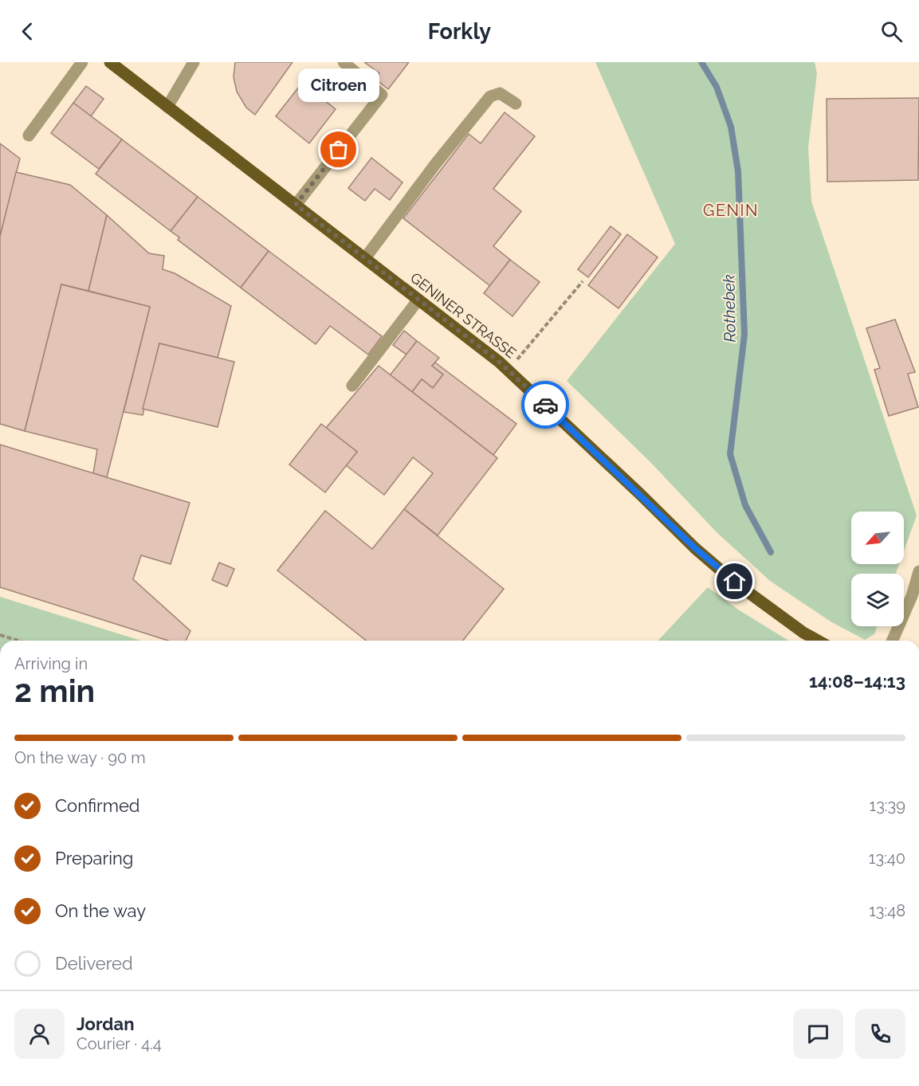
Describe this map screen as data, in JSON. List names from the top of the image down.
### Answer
{
  "streets": {
    "main road": ["GENINER STRASSE"]
  },
  "districts": ["GENIN"],
  "water": ["Rothebek"],
  "places": ["Citroen"],
  "north": "bottom left",
  "page": {
    "header": "Forkly",
    "bubble": "Citroen",
    "heading": ["2 min", "Arriving in", "14:08–14:13"],
    "panel": ["Jordan", "Courier · 4.4"],
    "bar": "On the way · 90 m",
    "list": [
      ["Confirmed", "13:39"],
      ["Preparing", "13:40"],
      ["On the way", "13:48"],
      "Delivered"
    ]
  }
}
